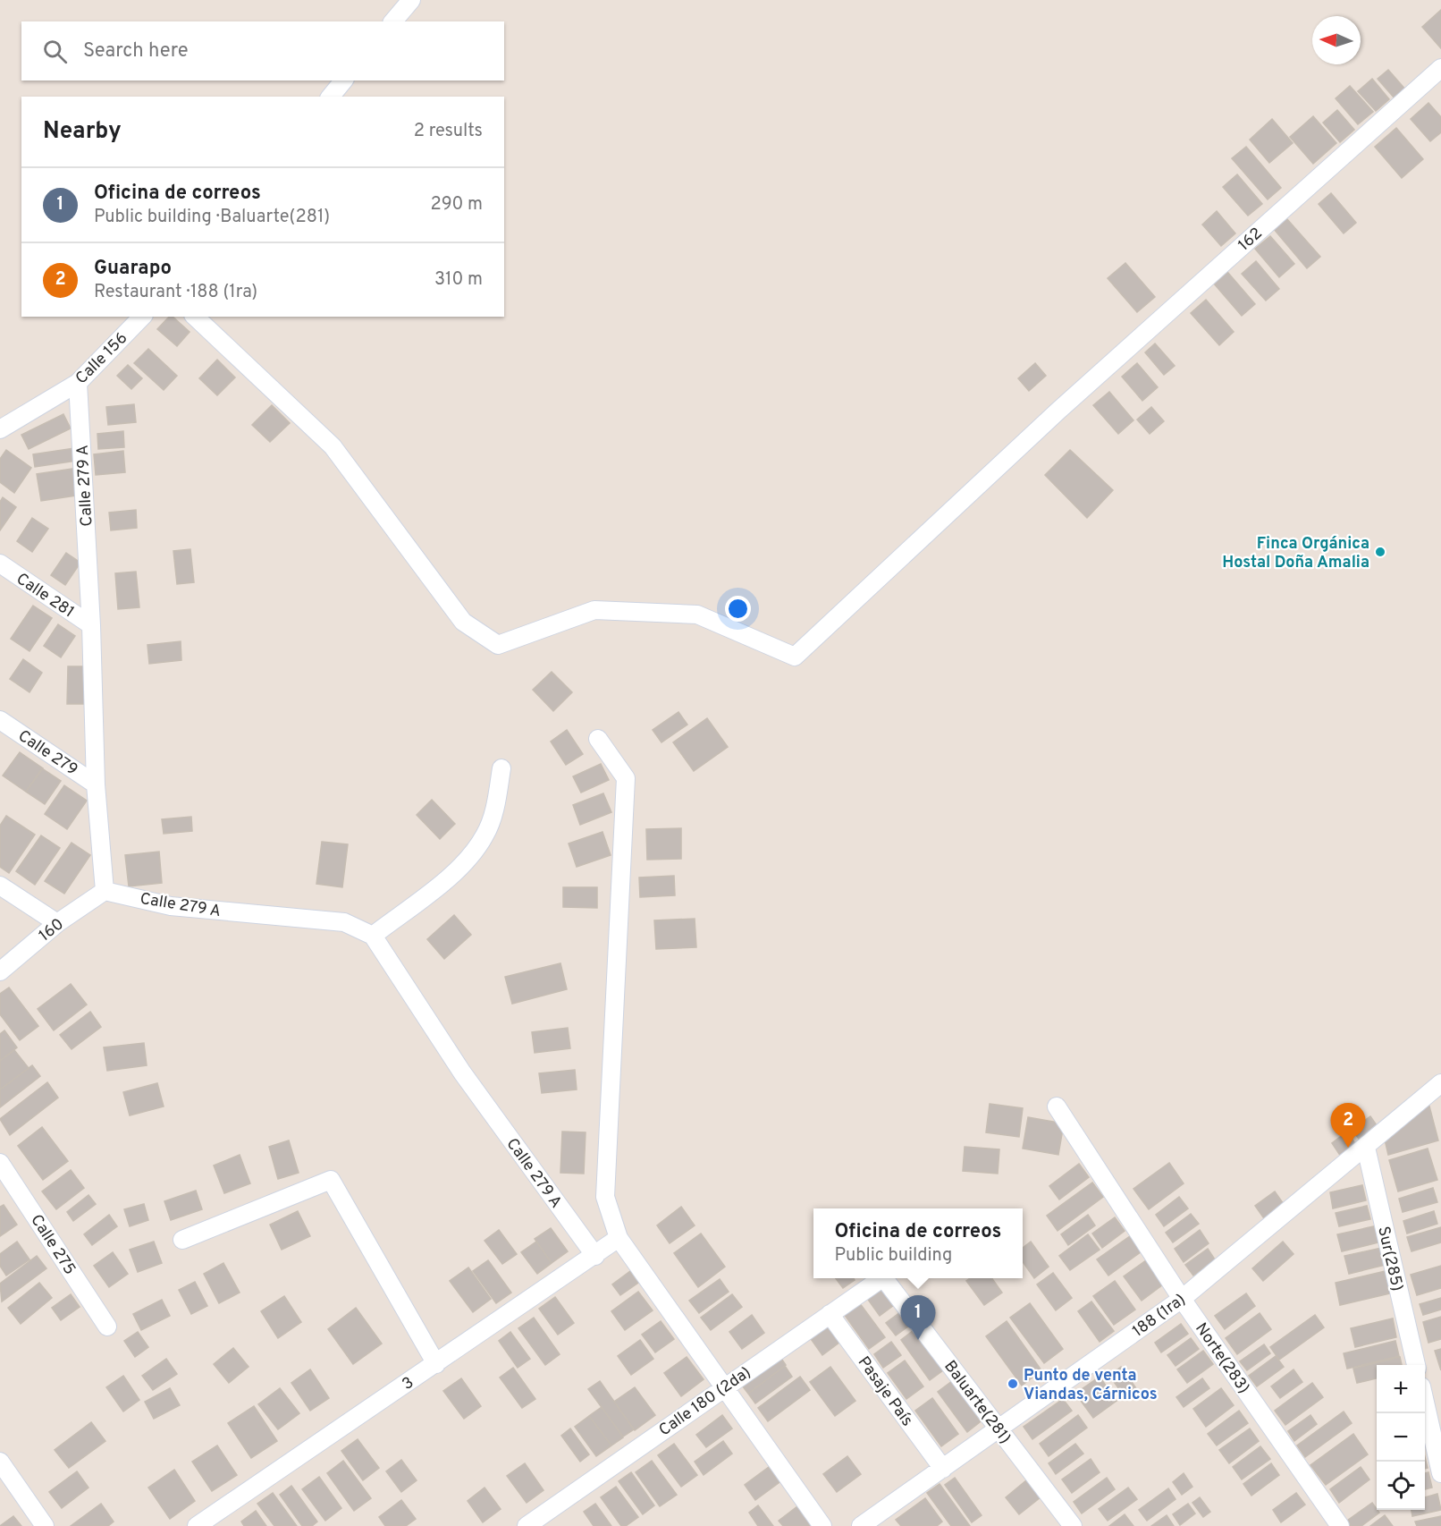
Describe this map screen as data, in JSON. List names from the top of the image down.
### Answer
{
  "streets": {
    "street": [
      "162",
      "Calle 156",
      "Calle 279 A",
      "Calle 281",
      "Calle 279",
      "160",
      "Calle 275",
      "Sur(285)",
      "188 (1ra)",
      "Norte(283)",
      "3",
      "Pasaje País",
      "Calle 180 (2da)",
      "Baluarte(281)"
    ]
  },
  "crossings": [
    ["Calle 156", "Calle 279 A"],
    ["Calle 279 A", "Calle 281"],
    ["Calle 279 A", "Calle 279"],
    ["Calle 279 A", "160"],
    ["Calle 279 A", "3"],
    ["Sur(285)", "188 (1ra)"],
    ["188 (1ra)", "Norte(283)"],
    ["188 (1ra)", "Pasaje País"],
    ["188 (1ra)", "Baluarte(281)"],
    ["Pasaje País", "Calle 180 (2da)"]
  ],
  "places": ["Finca Orgánica Hostal Doña Amalia", "Punto de venta Viandas, Cárnicos"],
  "north": "left",
  "page": {
    "search": "Search here",
    "heading": ["Nearby", "2 results"],
    "list": [
      {
        "mark": "1",
        "name": "Oficina de correos",
        "note": "Public building · Baluarte(281)",
        "value": "290 m"
      },
      {
        "mark": "2",
        "name": "Guarapo",
        "note": "Restaurant · 188 (1ra)",
        "value": "310 m"
      }
    ],
    "pins": ["2", "1"],
    "popup": ["Oficina de correos", "Public building"],
    "map_buttons": ["+", "−"]
  }
}
